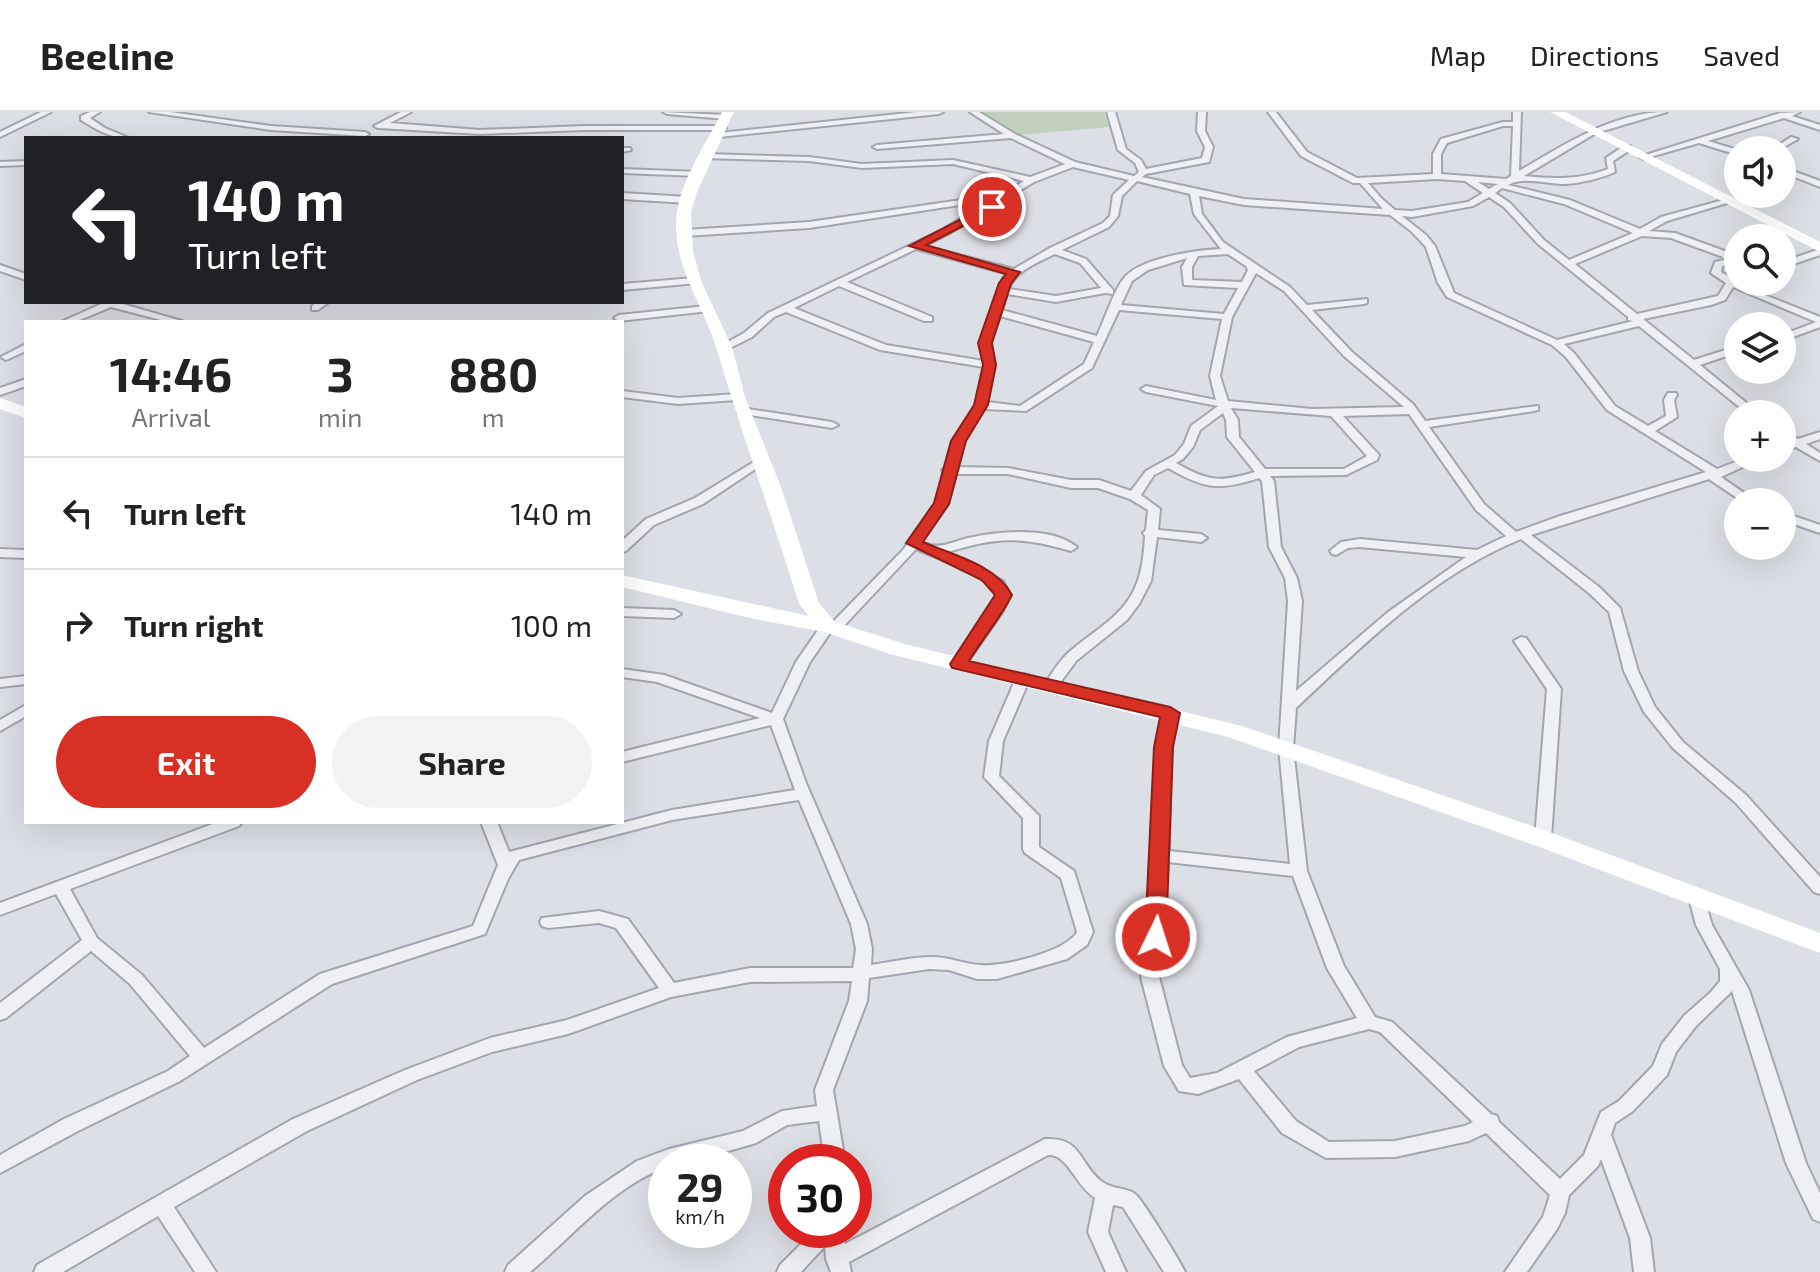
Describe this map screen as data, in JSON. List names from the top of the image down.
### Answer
{
  "page": {
    "header": "Beeline",
    "nav": ["Map", "Directions", "Saved"],
    "map_buttons": ["+", "−"],
    "turn": ["140 m", "Turn left"],
    "eta": [
      "14:46",
      "Arrival",
      "3",
      "min",
      "880",
      "m"
    ],
    "list": [
      {
        "name": "Turn left",
        "value": "140 m"
      },
      {
        "name": "Turn right",
        "value": "100 m"
      }
    ],
    "buttons": ["Exit", "Share"],
    "speed": "29 km/h",
    "limit": "30"
  }
}
